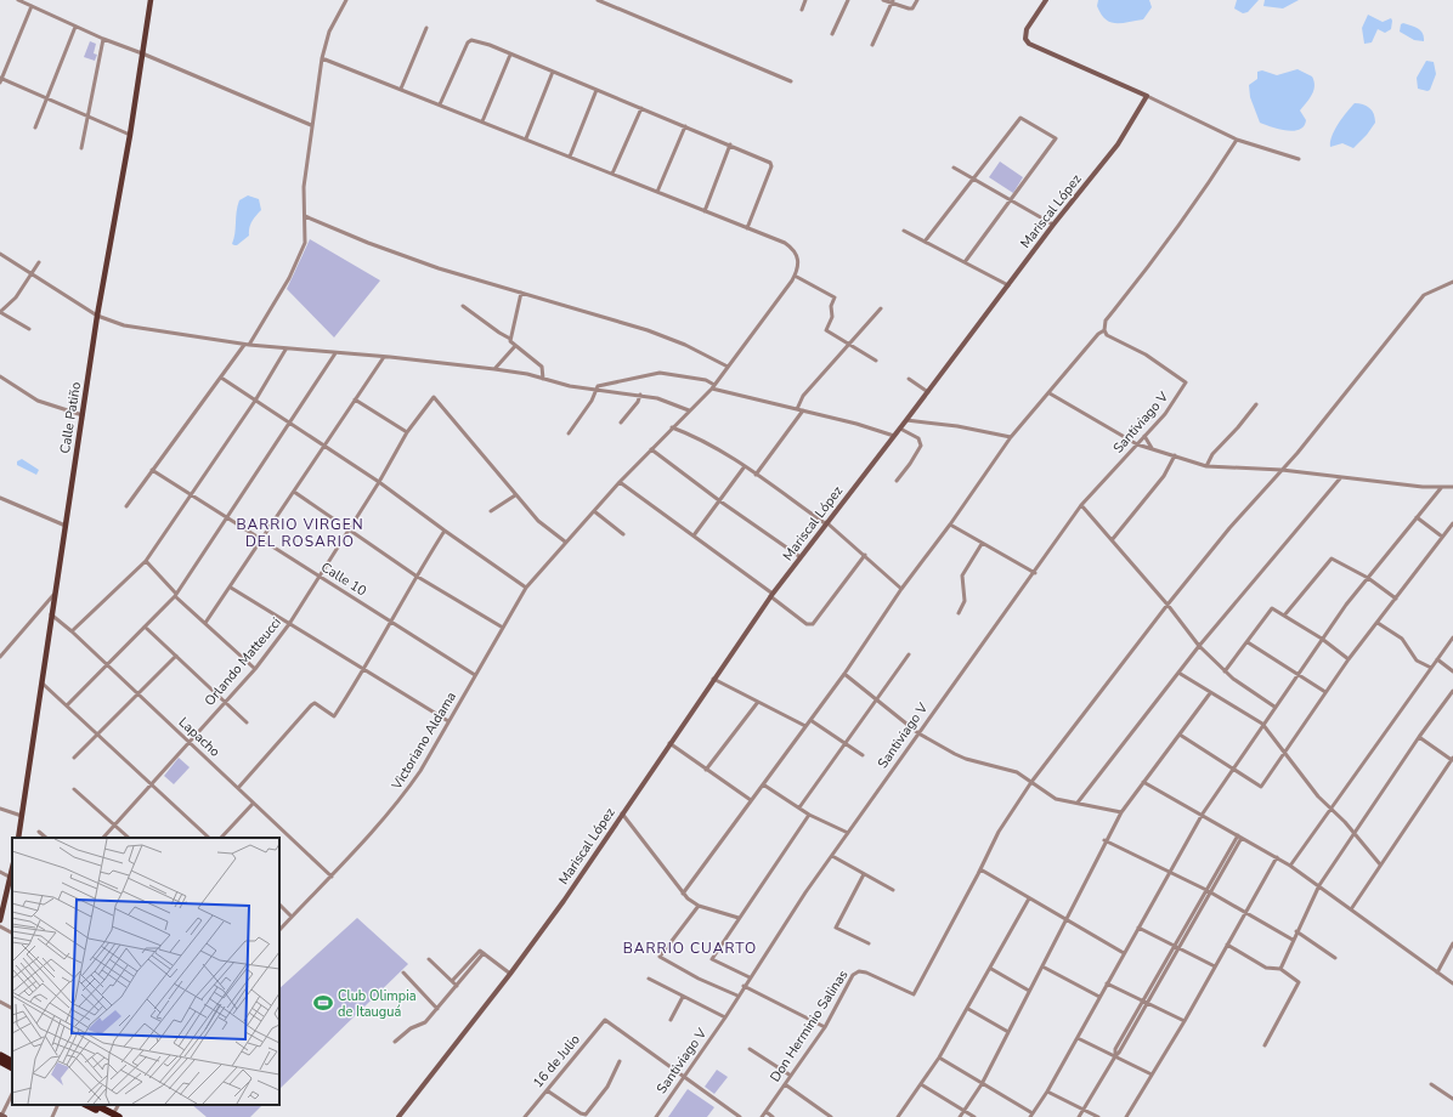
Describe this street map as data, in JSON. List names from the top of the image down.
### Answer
{
  "streets": {
    "main road": ["Calle Patiño"],
    "street": [
      "Mariscal López",
      "Santiviago V",
      "Calle 10",
      "Orlando Matteucci",
      "Lapacho",
      "Victoriano Aldama",
      "Don Herminio Salinas",
      "16 de Julio"
    ]
  },
  "crossings": [
    ["Calle Patiño", "Lapacho"],
    ["Santiviago V", "16 de Julio"],
    ["Calle 10", "Orlando Matteucci"],
    ["Calle 10", "Victoriano Aldama"],
    ["Orlando Matteucci", "Lapacho"],
    ["Lapacho", "Victoriano Aldama"]
  ],
  "districts": ["BARRIO VIRGEN DEL ROSARIO", "BARRIO CUARTO"],
  "places": {
    "sports": ["Club Olimpia de Itauguá"]
  }
}
